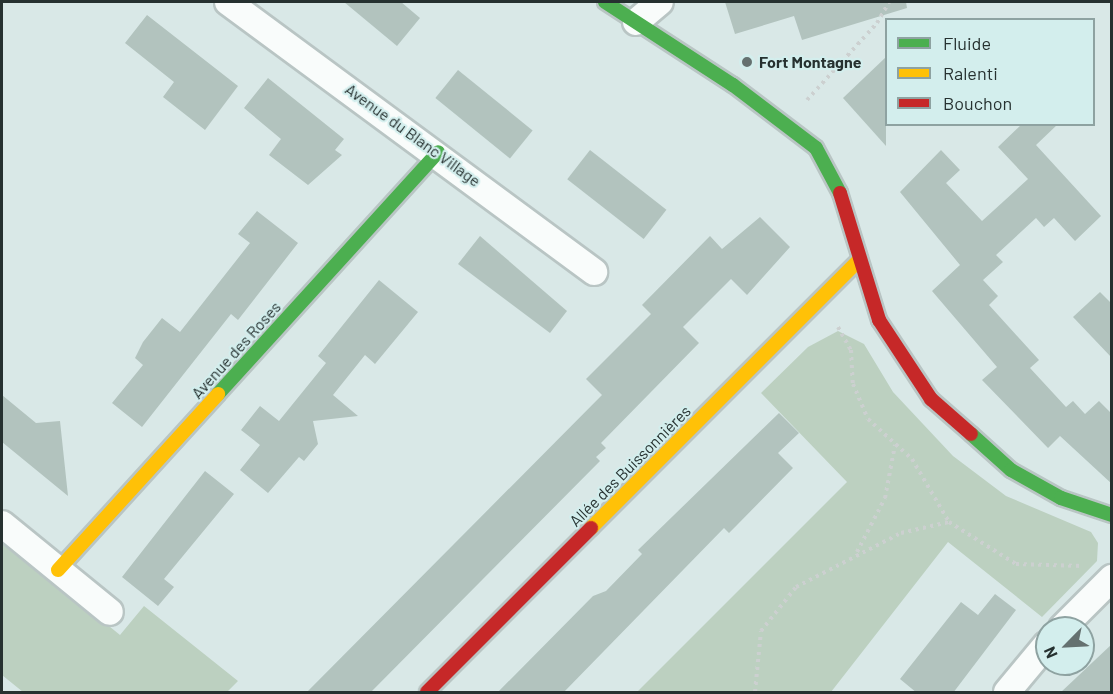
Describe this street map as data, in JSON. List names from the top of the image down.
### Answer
{
  "streets": {
    "street": ["Avenue du Blanc Village", "Avenue des Roses", "Allée des Buissonnières"]
  },
  "crossings": [
    ["Avenue du Blanc Village", "Avenue des Roses"]
  ],
  "places": ["Fort Montagne"],
  "legend": ["Fluide", "Ralenti", "Bouchon"],
  "north": "bottom left"
}
